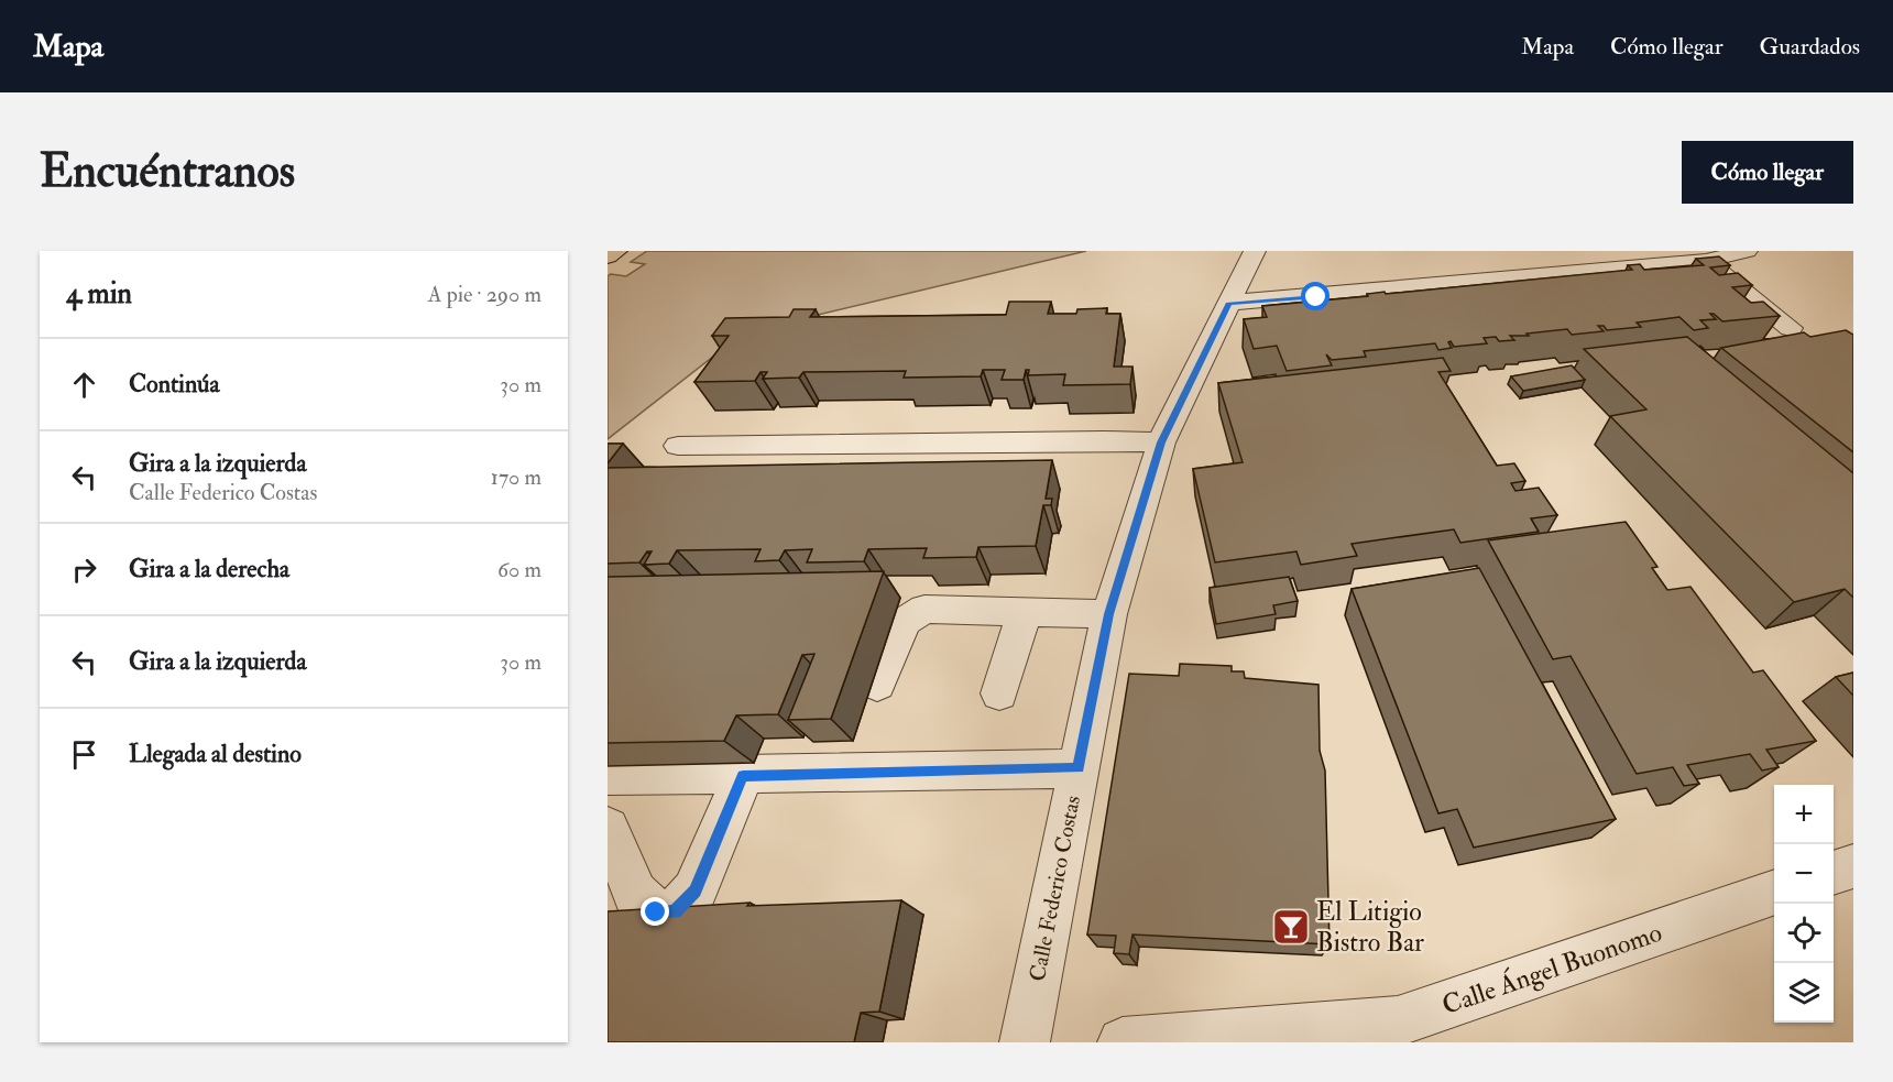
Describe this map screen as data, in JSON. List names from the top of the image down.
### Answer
{
  "streets": {
    "street": ["Calle Federico Costas", "Calle Ángel Buonomo"]
  },
  "places": {
    "bar": ["El Litigio Bistro Bar"]
  },
  "page": {
    "header": "Mapa",
    "nav": ["Mapa", "Cómo llegar", "Guardados"],
    "buttons": "Cómo llegar",
    "title": "Encuéntranos",
    "heading": ["4 min", "A pie · 290 m"],
    "list": [
      ["Continúa", "30 m"],
      ["Gira a la izquierda", "Calle Federico Costas", "170 m"],
      ["Gira a la derecha", "60 m"],
      ["Gira a la izquierda", "30 m"],
      "Llegada al destino"
    ],
    "map_buttons": ["+", "−"]
  }
}
